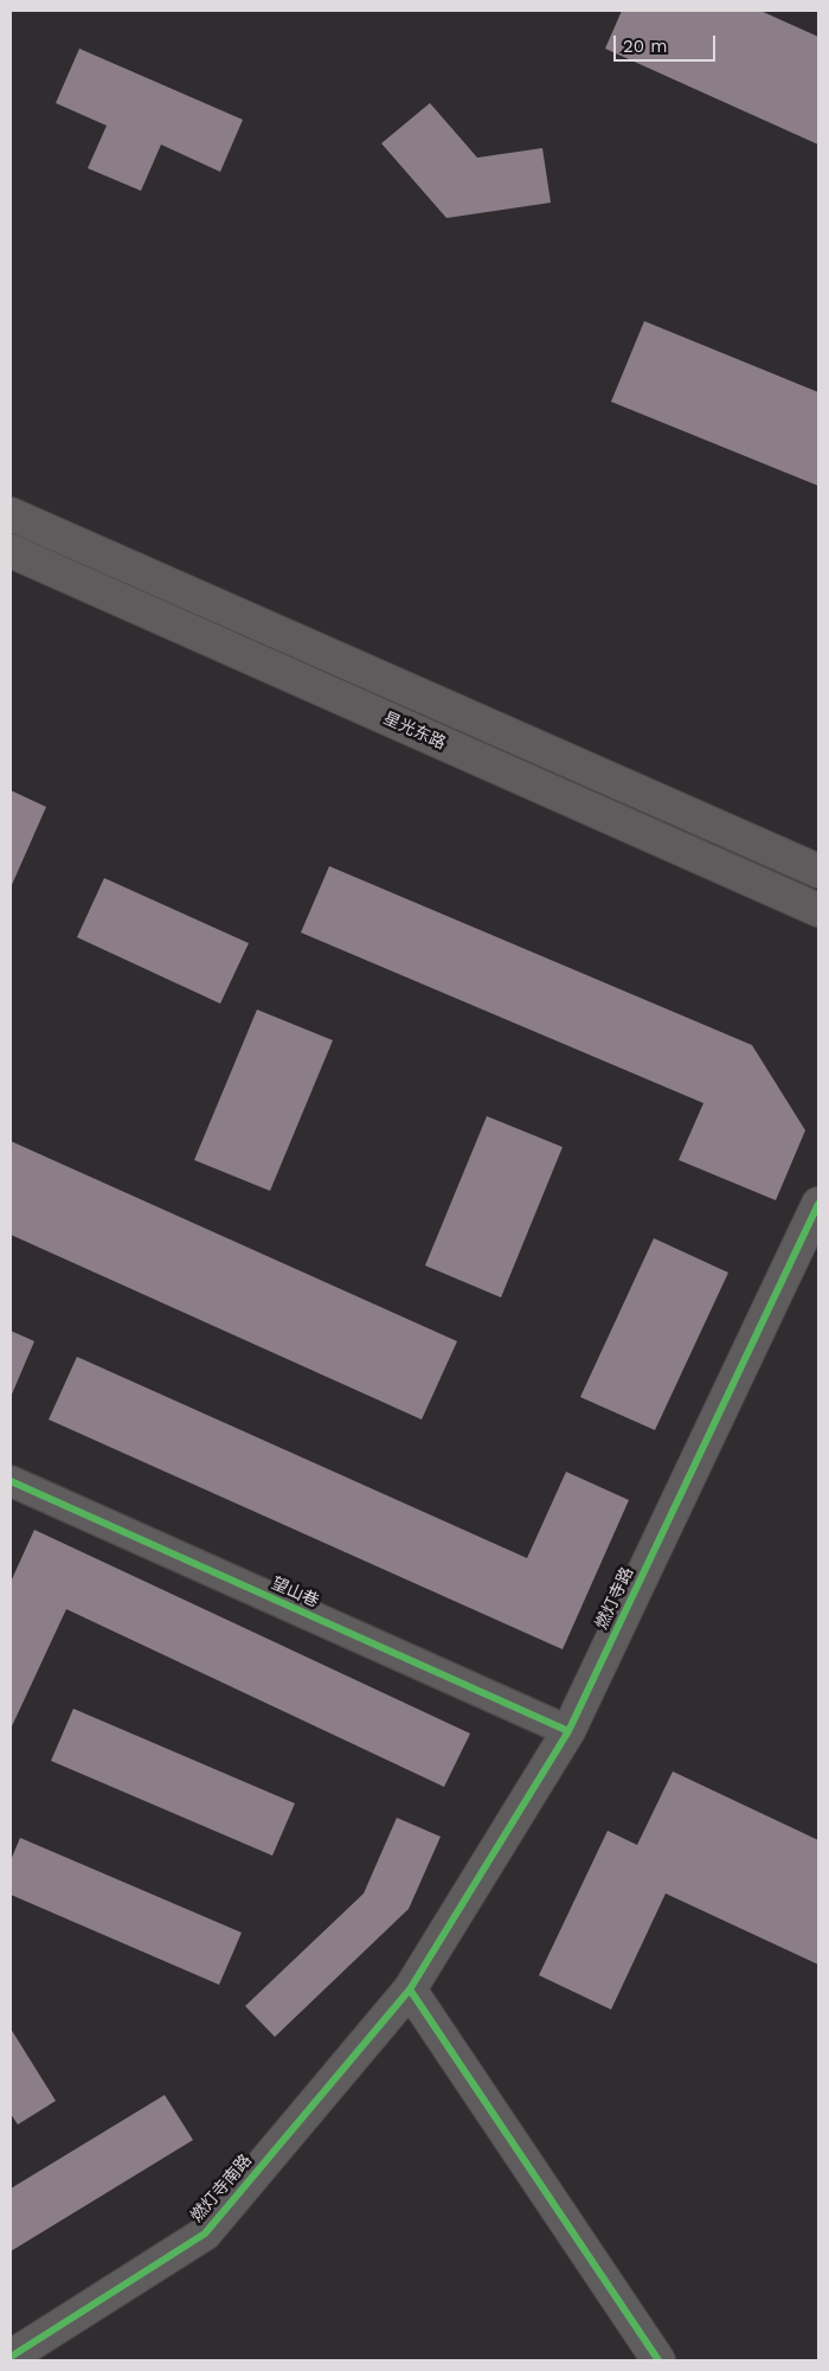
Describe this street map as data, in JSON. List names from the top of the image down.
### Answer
{
  "streets": {
    "street": [
      "星光东路",
      "望山巷",
      "燃灯寺路",
      "燃灯寺南路"
    ]
  },
  "crossings": [
    ["望山巷", "燃灯寺路"],
    ["燃灯寺路", "燃灯寺南路"]
  ],
  "scale_bar": "20 m"
}
